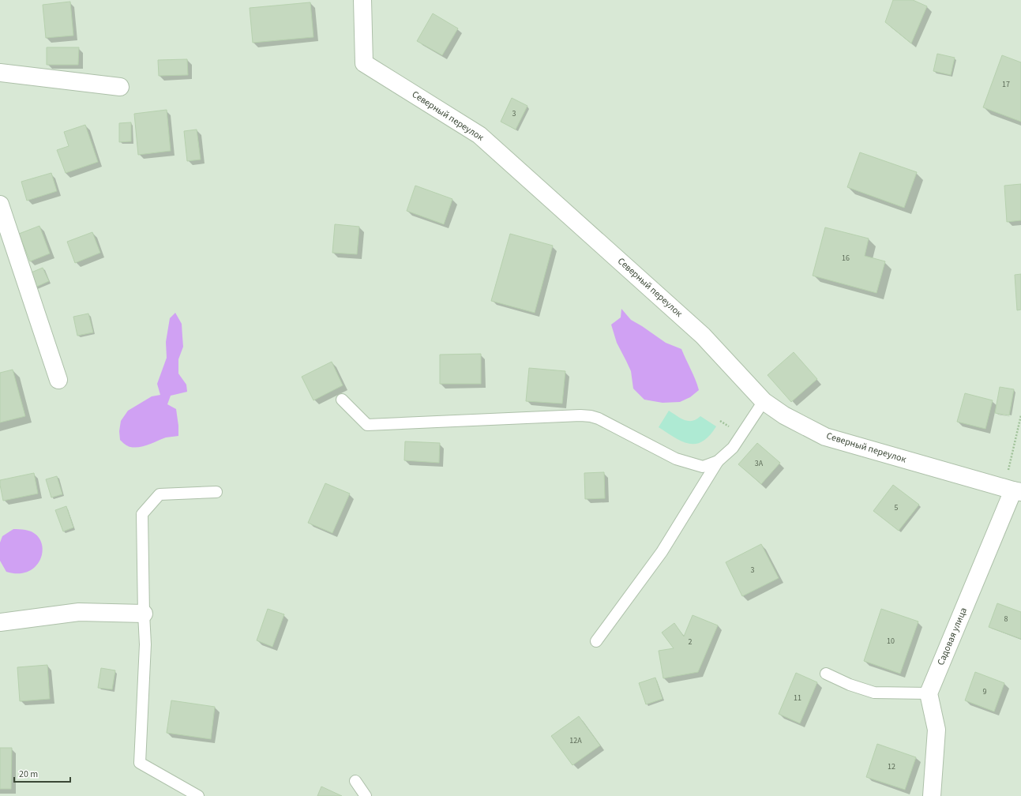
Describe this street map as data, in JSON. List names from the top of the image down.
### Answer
{
  "streets": {
    "street": ["Северный переулок", "Садовая улица"]
  },
  "crossings": [
    ["Северный переулок", "Садовая улица"]
  ],
  "house_numbers": [
    "17",
    "3",
    "16",
    "3А",
    "5",
    "3",
    "8",
    "10",
    "2",
    "9",
    "11",
    "12А",
    "12"
  ],
  "scale_bar": "20 m"
}
